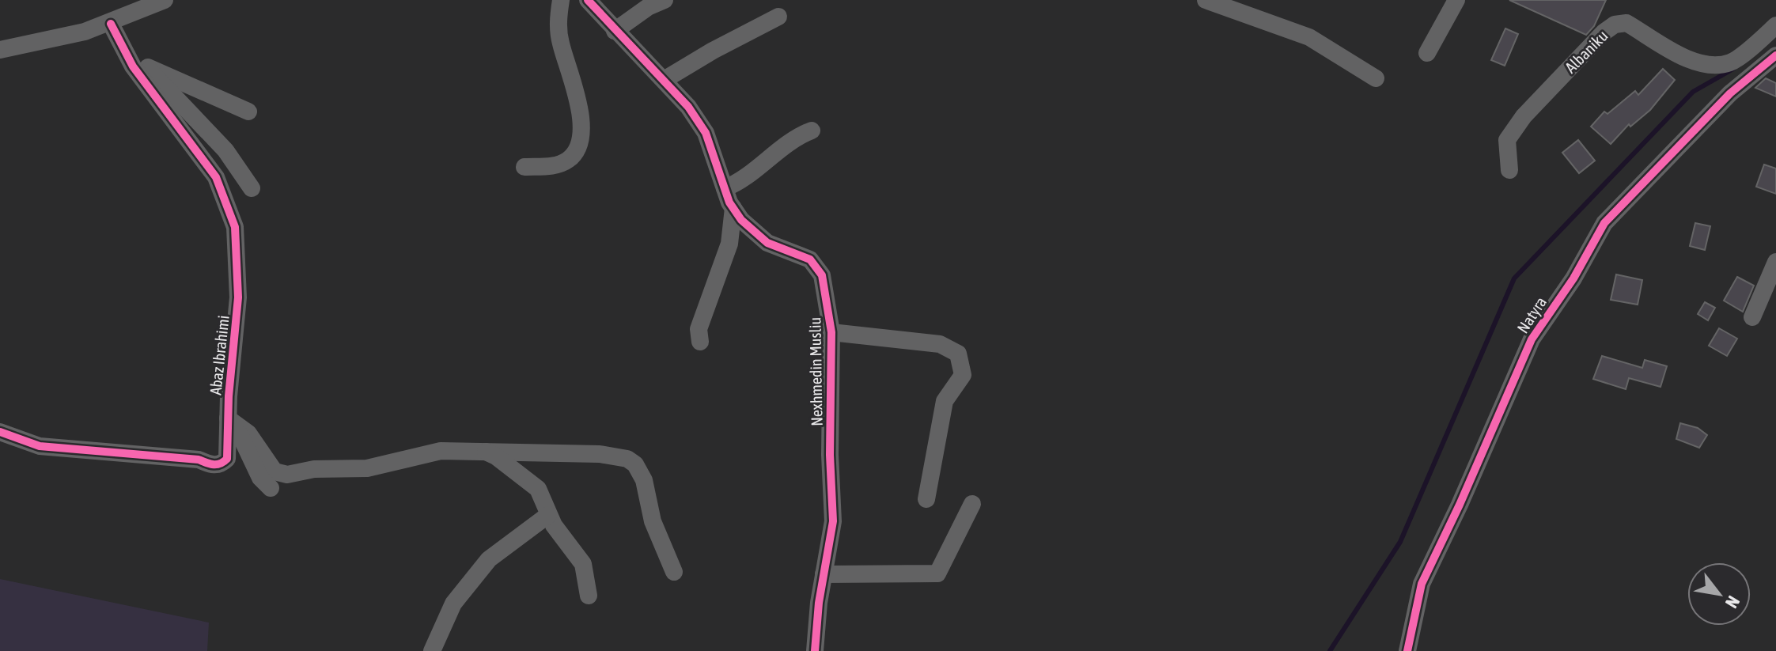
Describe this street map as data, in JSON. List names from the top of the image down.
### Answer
{
  "streets": {
    "street": [
      "Albaniku",
      "Natyra",
      "Abaz Ibrahimi",
      "Nexhmedin Musliu"
    ]
  },
  "north": "bottom right"
}
